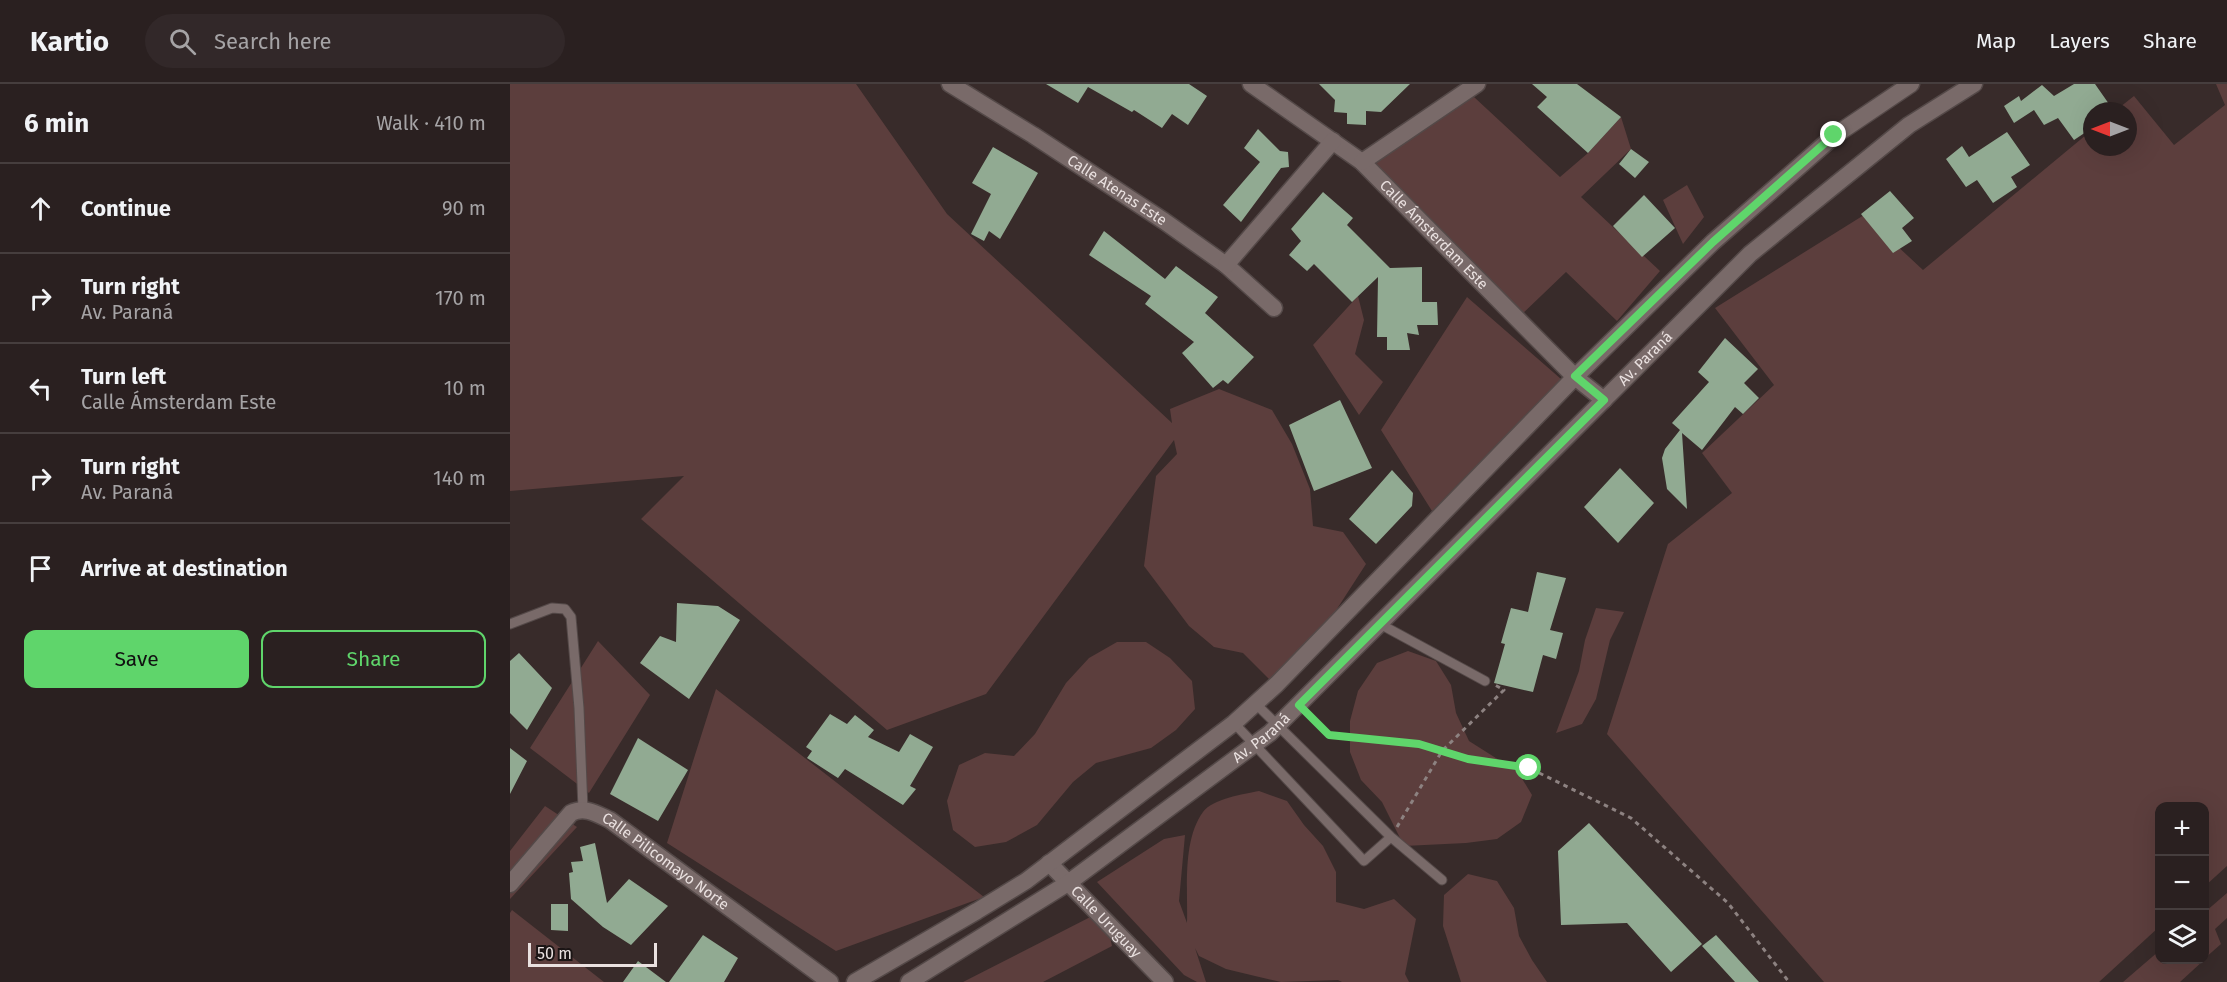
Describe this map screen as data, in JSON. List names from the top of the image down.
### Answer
{
  "streets": {
    "street": [
      "Calle Atenas Este",
      "Calle Ámsterdam Este",
      "Av. Paraná",
      "Calle Pilicomayo Norte",
      "Calle Uruguay"
    ]
  },
  "crossings": [
    ["Calle Ámsterdam Este", "Av. Paraná"],
    ["Av. Paraná", "Calle Uruguay"]
  ],
  "scale_bar": "50 m",
  "north": "left",
  "page": {
    "header": "Kartio",
    "search": "Search here",
    "nav": ["Map", "Layers", "Share"],
    "heading": ["6 min", "Walk · 410 m"],
    "list": [
      ["Continue", "90 m"],
      ["Turn right", "Av. Paraná", "170 m"],
      ["Turn left", "Calle Ámsterdam Este", "10 m"],
      ["Turn right", "Av. Paraná", "140 m"],
      "Arrive at destination"
    ],
    "buttons": ["Save", "Share"],
    "map_buttons": ["+", "−"],
    "scale": "50 m"
  }
}
